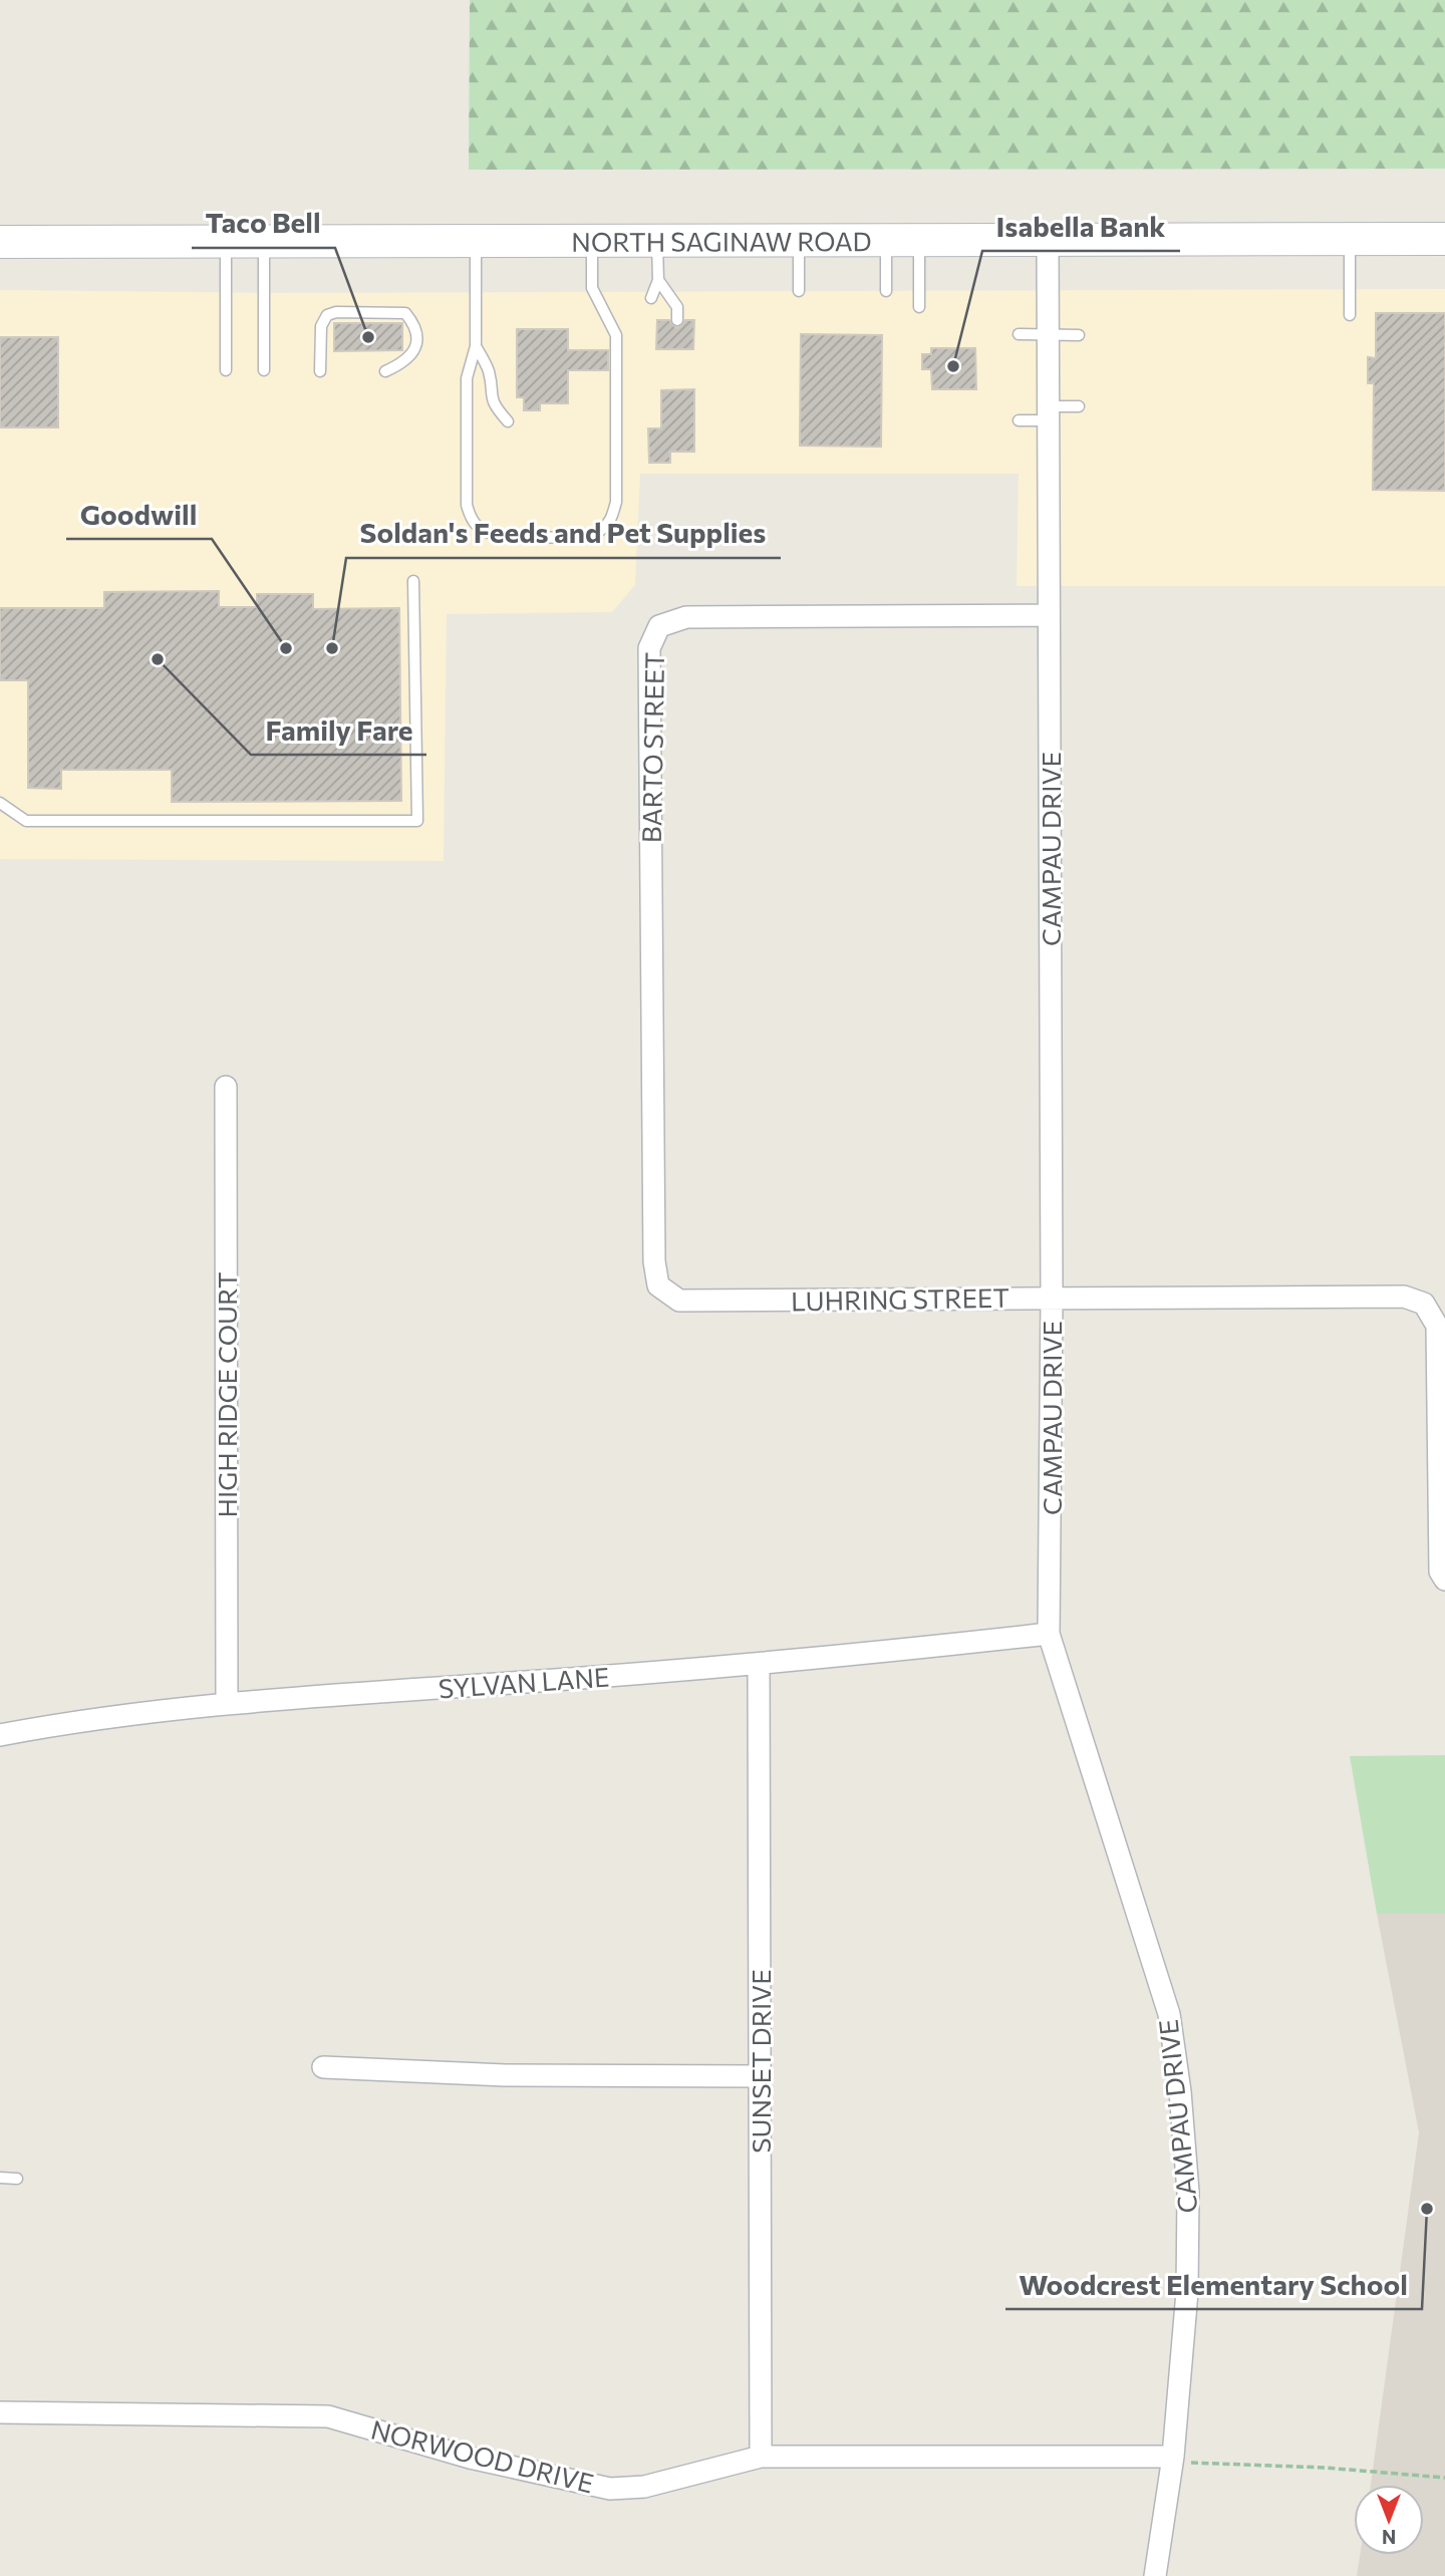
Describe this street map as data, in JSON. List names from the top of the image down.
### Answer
{
  "streets": {
    "main road": ["NORTH SAGINAW ROAD"],
    "street": [
      "BARTO STREET",
      "CAMPAU DRIVE",
      "LUHRING STREET",
      "HIGH RIDGE COURT",
      "SYLVAN LANE",
      "SUNSET DRIVE",
      "NORWOOD DRIVE"
    ]
  },
  "crossings": [
    ["NORTH SAGINAW ROAD", "CAMPAU DRIVE"],
    ["BARTO STREET", "CAMPAU DRIVE"],
    ["BARTO STREET", "LUHRING STREET"],
    ["CAMPAU DRIVE", "LUHRING STREET"],
    ["CAMPAU DRIVE", "SYLVAN LANE"],
    ["CAMPAU DRIVE", "NORWOOD DRIVE"],
    ["HIGH RIDGE COURT", "SYLVAN LANE"],
    ["SYLVAN LANE", "SUNSET DRIVE"],
    ["SUNSET DRIVE", "NORWOOD DRIVE"]
  ],
  "places": [
    "Taco Bell",
    "Isabella Bank",
    "Goodwill",
    "Soldan's Feeds and Pet Supplies",
    "Family Fare",
    "Woodcrest Elementary School"
  ],
  "north": "bottom"
}
